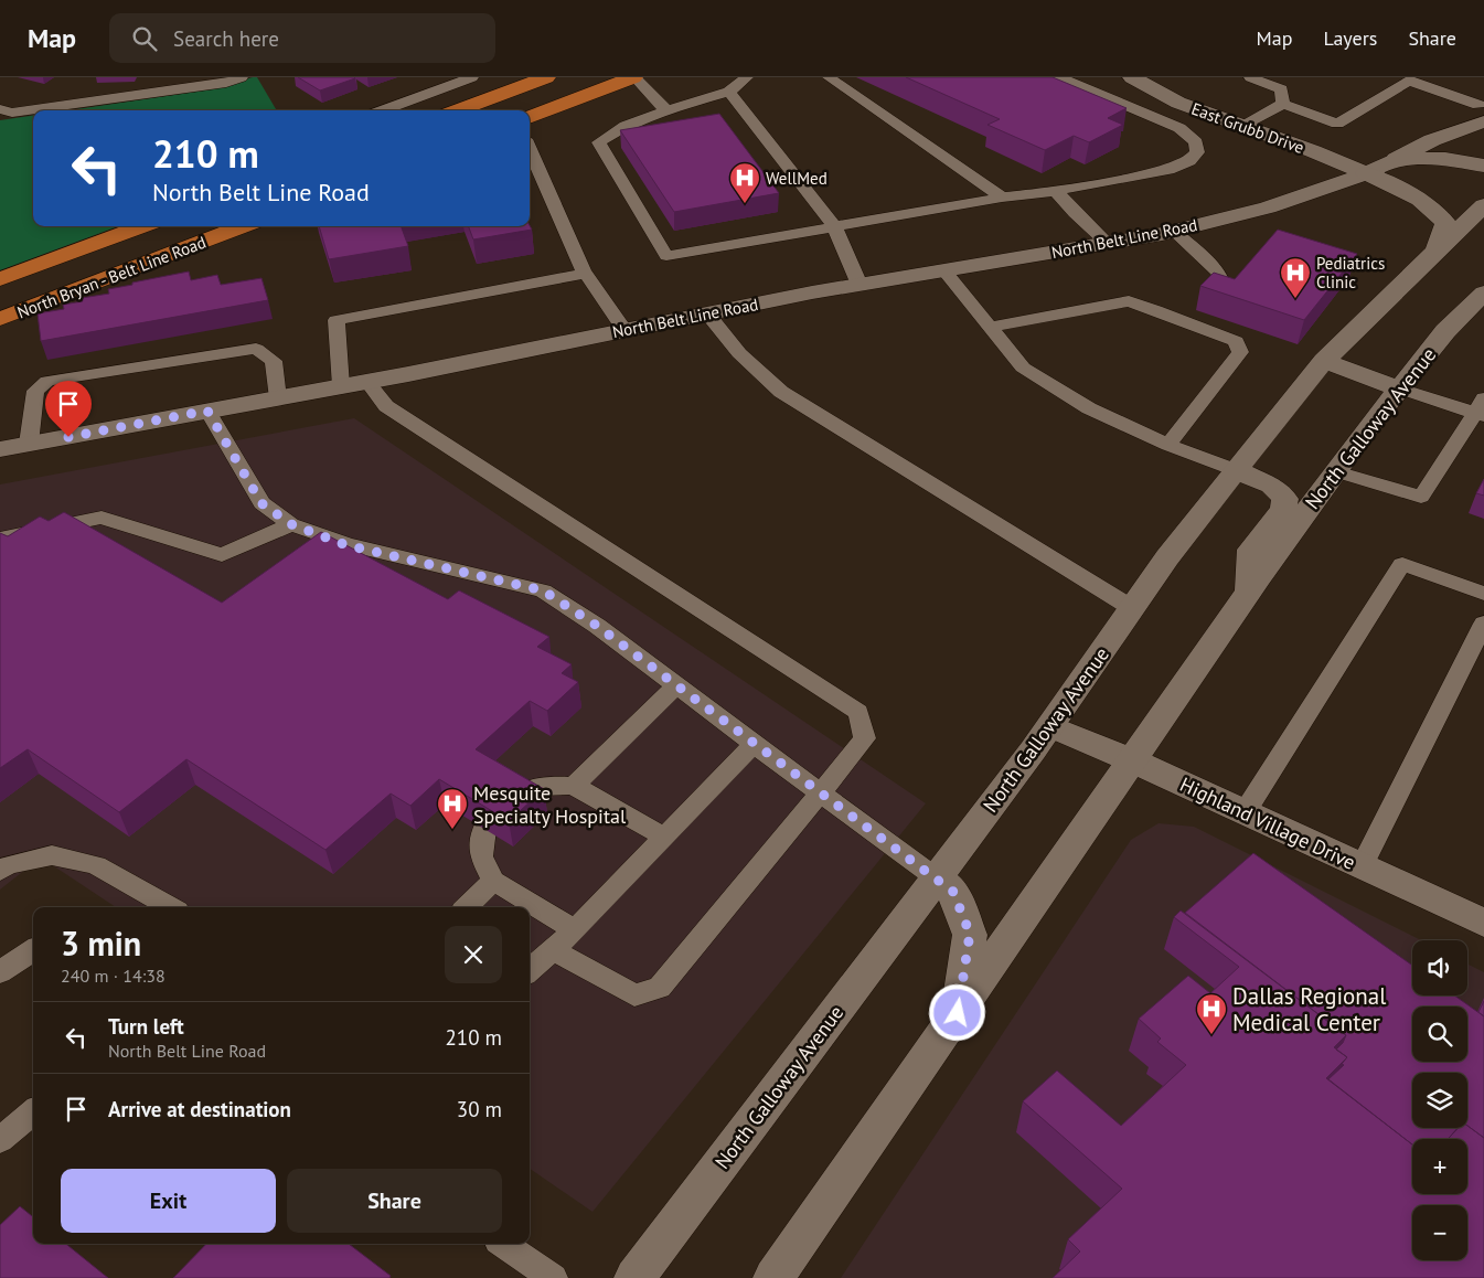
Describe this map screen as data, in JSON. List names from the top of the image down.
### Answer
{
  "streets": {
    "main road": [
      "East Grubb Drive",
      "North Belt Line Road",
      "North Bryan - Belt Line Road",
      "North Galloway Avenue",
      "Highland Village Drive"
    ]
  },
  "crossings": [
    ["East Grubb Drive", "North Belt Line Road"],
    ["East Grubb Drive", "North Galloway Avenue"],
    ["North Galloway Avenue", "Highland Village Drive"]
  ],
  "places": {
    "hospital": [
      "WellMed",
      "Pediatrics Clinic",
      "Mesquite Specialty Hospital",
      "Dallas Regional Medical Center"
    ]
  },
  "page": {
    "header": "Map",
    "search": "Search here",
    "nav": ["Map", "Layers", "Share"],
    "turn": ["210 m", "North Belt Line Road"],
    "heading": ["3 min", "240 m · 14:38"],
    "map_buttons": ["+", "−"],
    "list": [
      {
        "name": "Turn left",
        "note": "North Belt Line Road",
        "value": "210 m"
      },
      {
        "name": "Arrive at destination",
        "value": "30 m"
      }
    ],
    "buttons": ["Exit", "Share"]
  }
}
